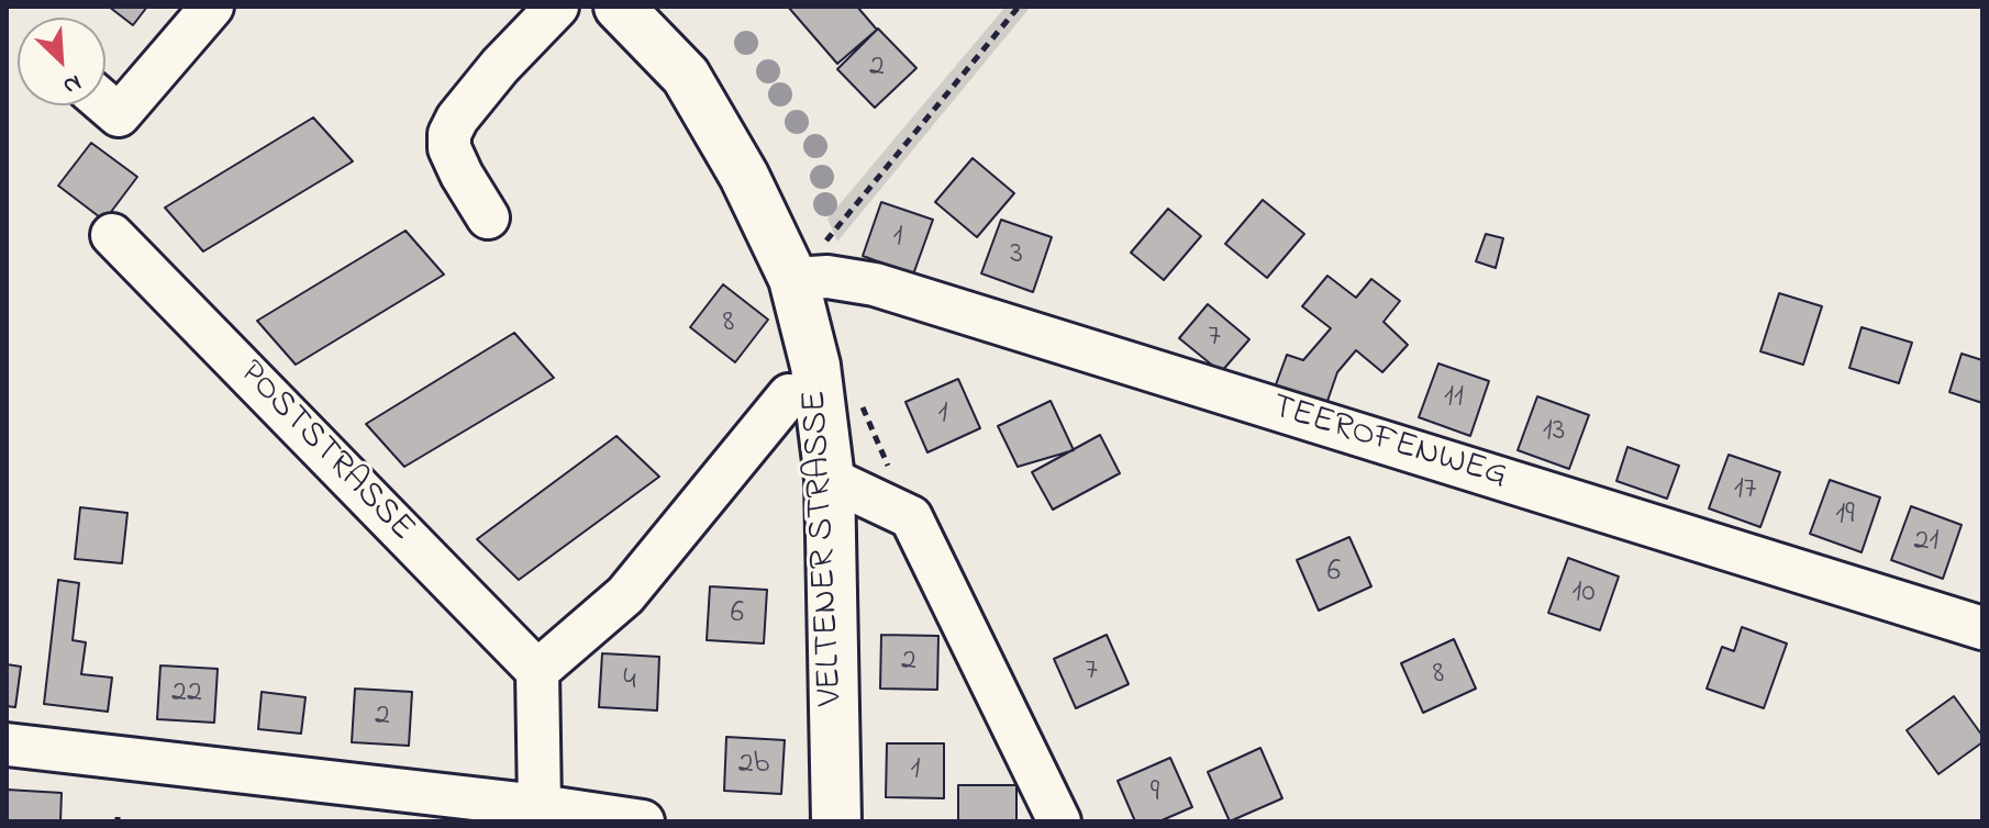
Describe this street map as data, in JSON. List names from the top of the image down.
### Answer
{
  "streets": {
    "main road": ["VELTENER STRASSE"],
    "street": ["TEEROFENWEG", "POSTSTRASSE"]
  },
  "crossings": [
    ["TEEROFENWEG", "VELTENER STRASSE"]
  ],
  "house_numbers": [
    "2",
    "1",
    "3",
    "8",
    "7",
    "11",
    "1",
    "13",
    "17",
    "19",
    "21",
    "6",
    "10",
    "6",
    "2",
    "7",
    "8",
    "4",
    "22",
    "2",
    "2b",
    "1",
    "9"
  ],
  "north": "bottom right"
}
